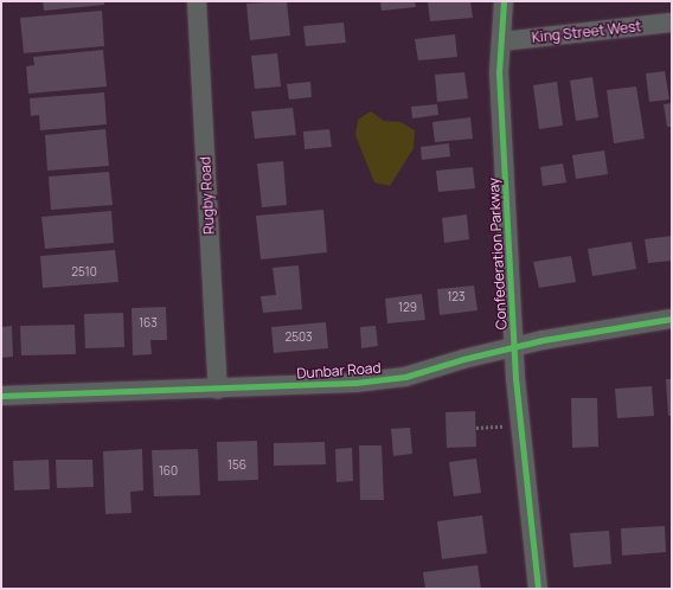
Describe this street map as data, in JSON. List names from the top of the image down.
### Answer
{
  "streets": {
    "street": [
      "King Street West",
      "Rugby Road",
      "Confederation Parkway",
      "Dunbar Road"
    ]
  },
  "crossings": [
    ["King Street West", "Confederation Parkway"],
    ["Rugby Road", "Dunbar Road"],
    ["Confederation Parkway", "Dunbar Road"]
  ],
  "house_numbers": [
    "2510",
    "123",
    "129",
    "163",
    "2503",
    "156",
    "160"
  ]
}
